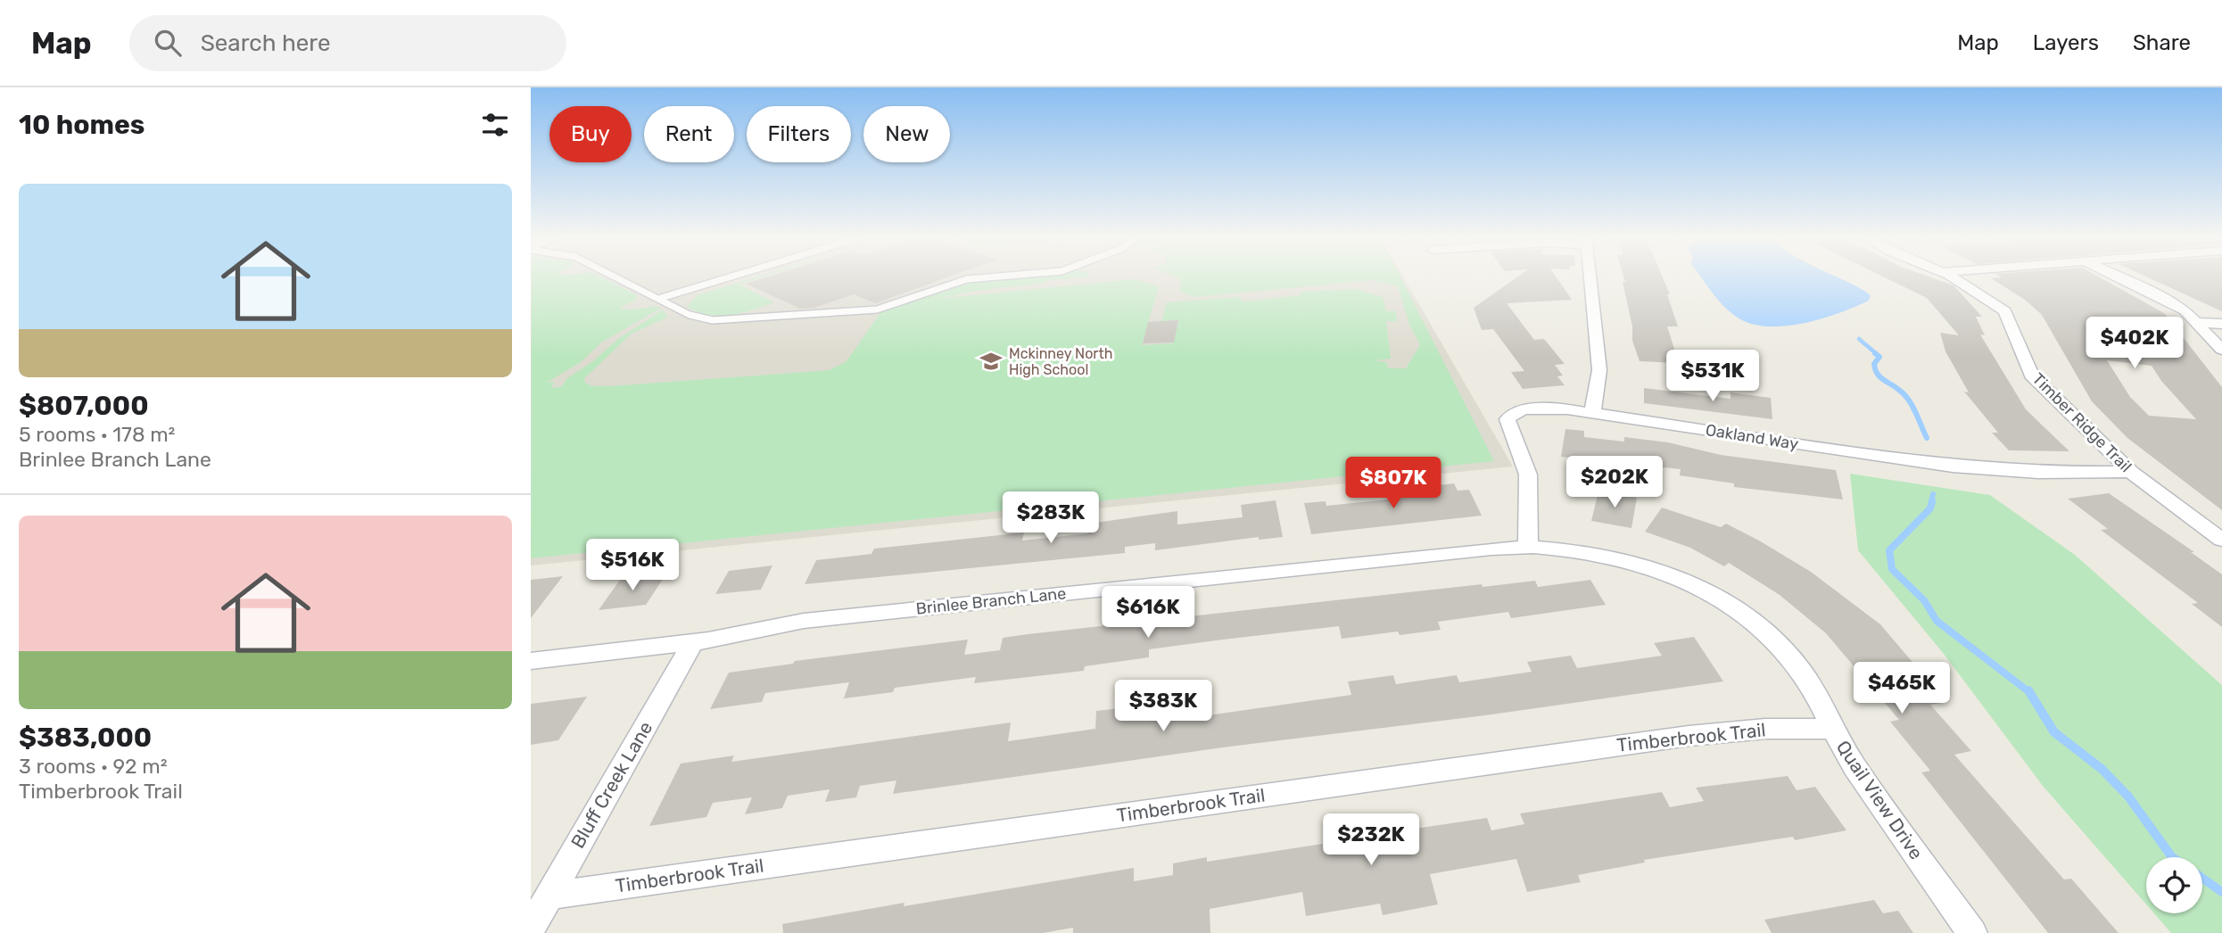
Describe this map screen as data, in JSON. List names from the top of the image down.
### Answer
{
  "streets": {
    "street": [
      "Timber Ridge Trail",
      "Oakland Way",
      "Brinlee Branch Lane",
      "Timberbrook Trail",
      "Bluff Creek Lane",
      "Quail View Drive"
    ]
  },
  "crossings": [
    ["Timber Ridge Trail", "Oakland Way"],
    ["Oakland Way", "Brinlee Branch Lane"],
    ["Oakland Way", "Quail View Drive"],
    ["Brinlee Branch Lane", "Bluff Creek Lane"],
    ["Brinlee Branch Lane", "Quail View Drive"],
    ["Timberbrook Trail", "Bluff Creek Lane"],
    ["Timberbrook Trail", "Quail View Drive"]
  ],
  "places": {
    "school or university": ["Mckinney North High School"]
  },
  "page": {
    "header": "Map",
    "search": "Search here",
    "nav": ["Map", "Layers", "Share"],
    "heading": "10 homes",
    "chip": [
      "Buy",
      "Rent",
      "Filters",
      "New"
    ],
    "list": [
      {
        "name": "$807,000",
        "note": "5 rooms · 178 m² · Brinlee Branch Lane"
      },
      {
        "name": "$383,000",
        "note": "3 rooms · 92 m² · Timberbrook Trail"
      }
    ],
    "price": [
      "$402K",
      "$531K",
      "$202K",
      "$807K",
      "$283K",
      "$516K",
      "$616K",
      "$465K",
      "$383K",
      "$232K"
    ]
  }
}
